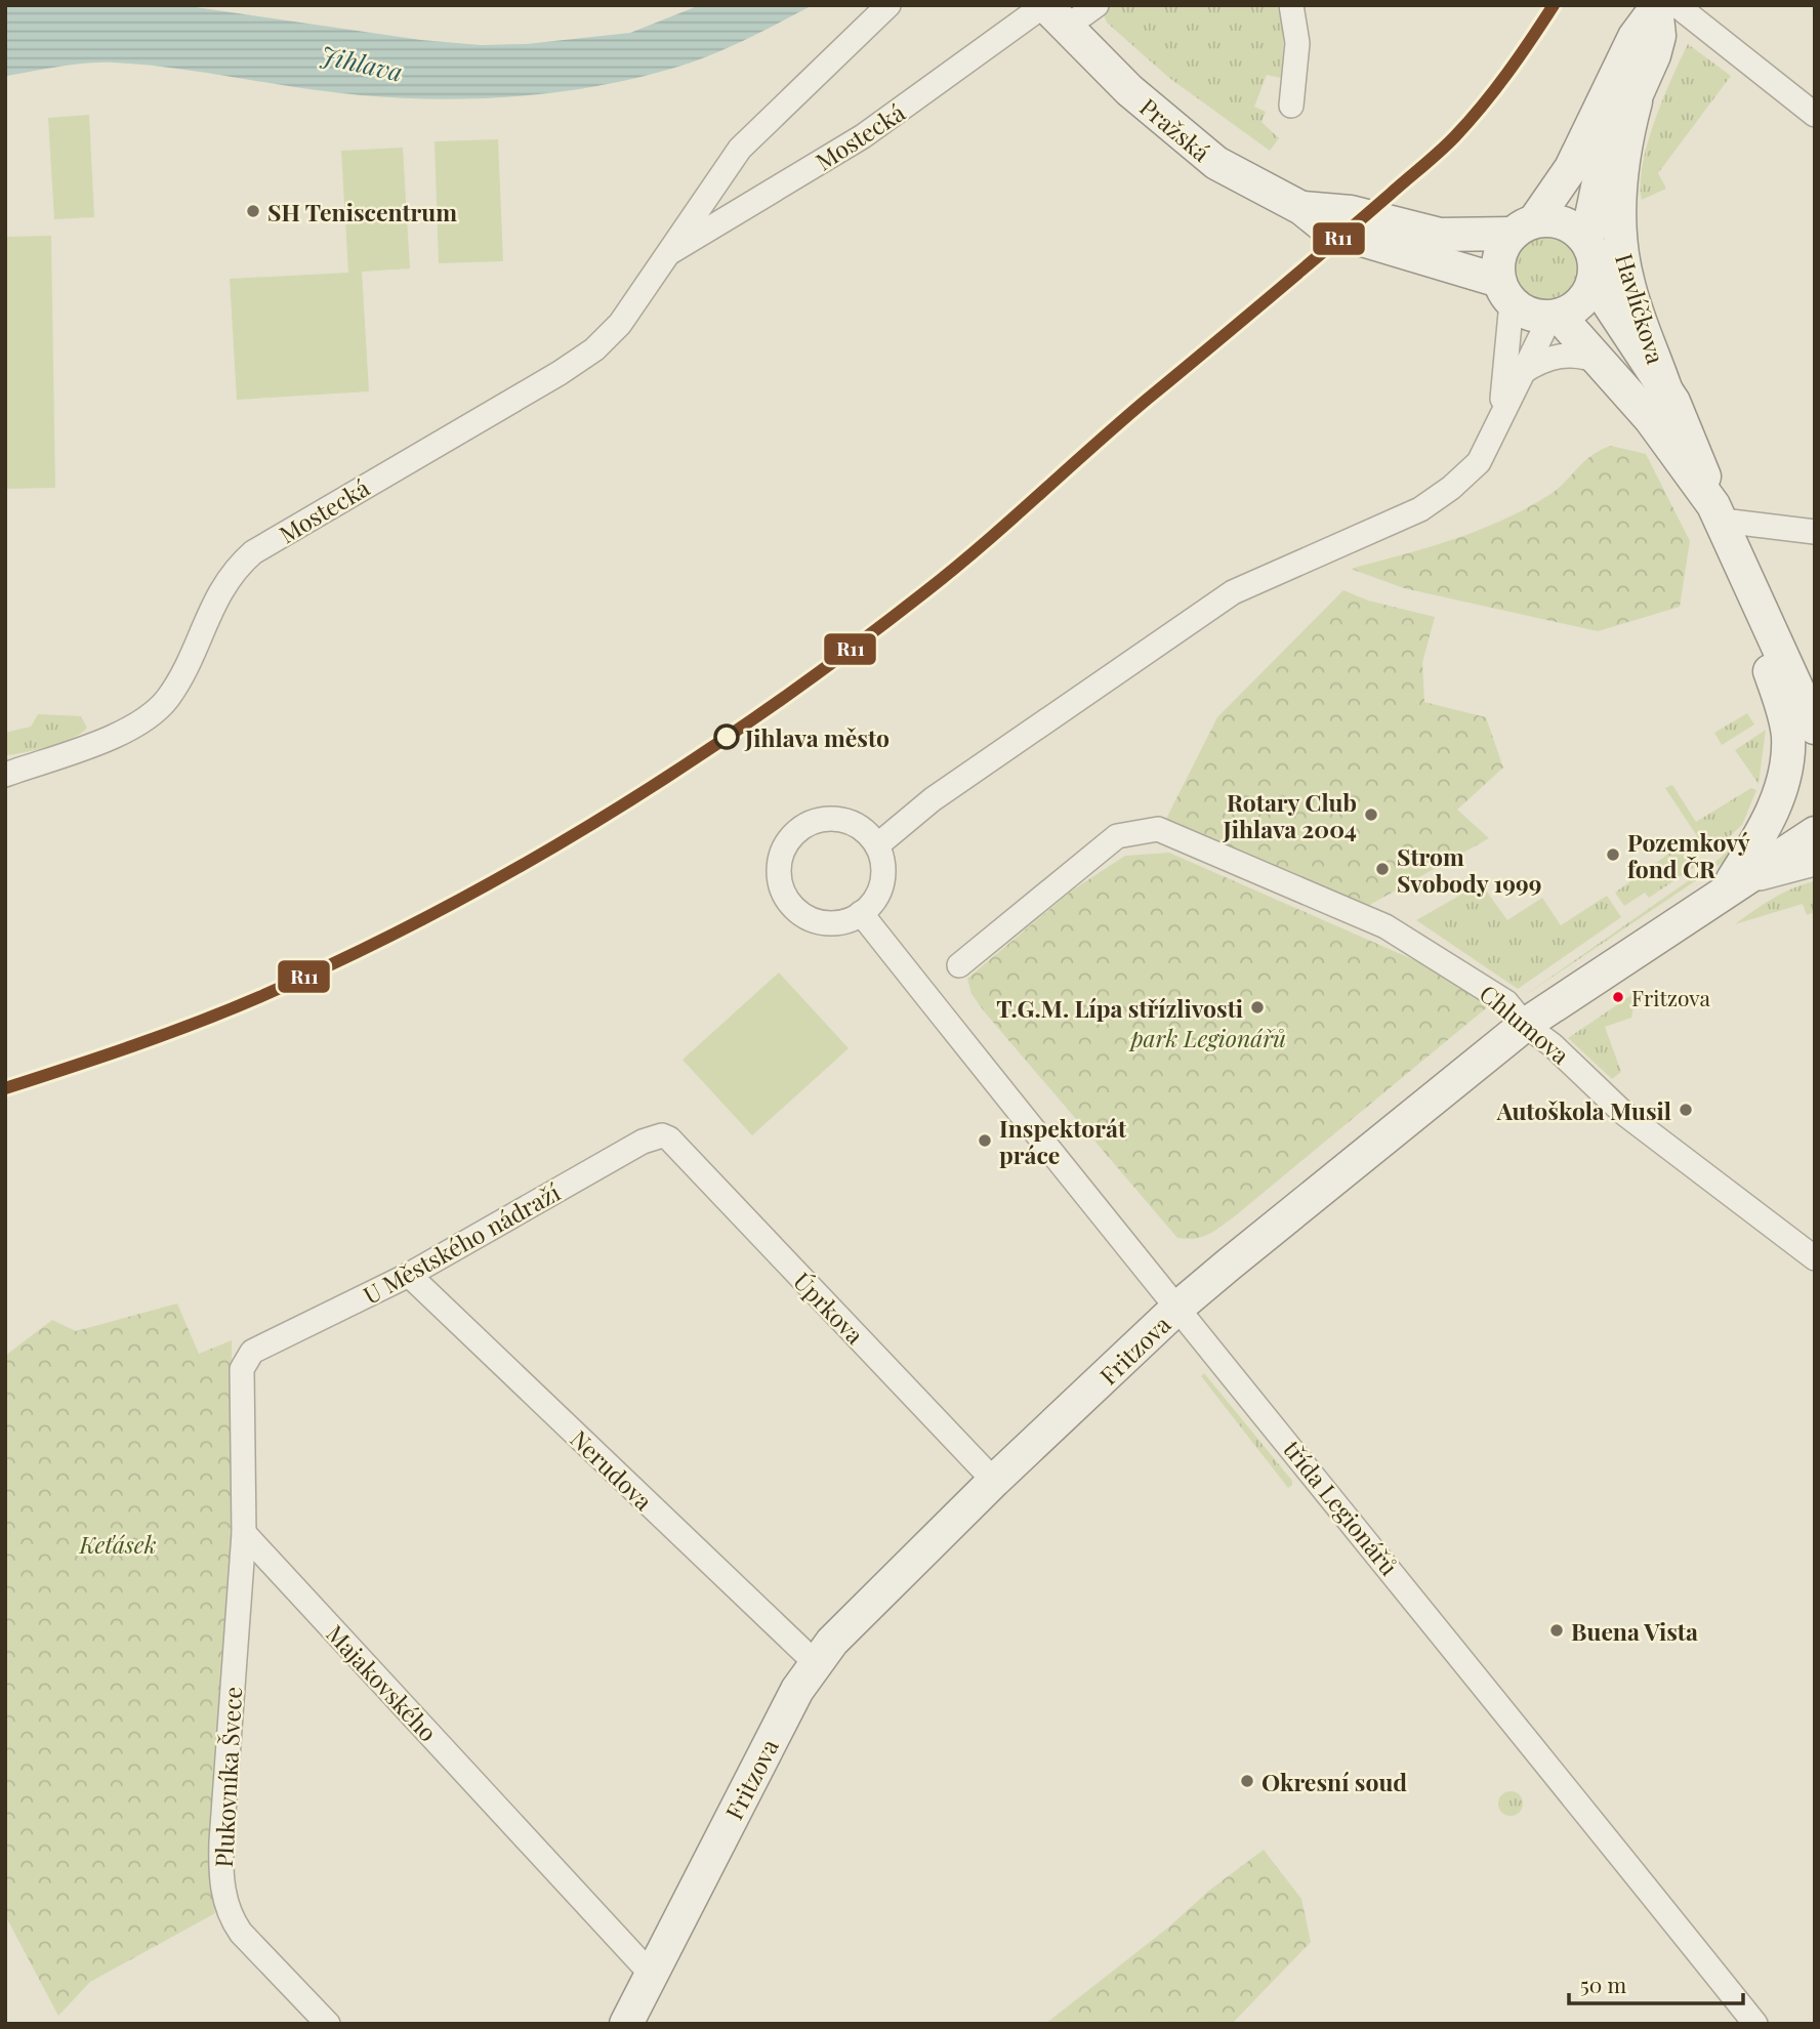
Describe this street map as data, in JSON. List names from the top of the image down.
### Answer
{
  "streets": {
    "street": [
      "Pražská",
      "Mostecká",
      "Havlíčkova",
      "Chlumova",
      "U Městského nádraží",
      "Úprkova",
      "Fritzova",
      "Nerudova",
      "třída Legionářů",
      "Majakovského",
      "Plukovníka Švece"
    ]
  },
  "crossings": [
    ["Pražská", "Mostecká"],
    ["Pražská", "Havlíčkova"],
    ["Chlumova", "Fritzova"],
    ["U Městského nádraží", "Úprkova"],
    ["U Městského nádraží", "Nerudova"],
    ["U Městského nádraží", "Majakovského"],
    ["U Městského nádraží", "Plukovníka Švece"],
    ["Úprkova", "Fritzova"],
    ["Fritzova", "Nerudova"],
    ["Fritzova", "třída Legionářů"],
    ["Fritzova", "Majakovského"],
    ["Majakovského", "Plukovníka Švece"]
  ],
  "water": ["Jihlava"],
  "parks": ["park Legionářů", "Keťásek"],
  "places": [
    "SH Teniscentrum",
    "Jihlava město",
    "Rotary Club Jihlava 2004",
    "Pozemkový fond ČR",
    "Strom Svobody 1999",
    "Fritzova",
    "T.G.M. Lípa střízlivosti",
    "Autoškola Musil",
    "Inspektorát práce",
    "Buena Vista",
    "Okresní soud"
  ],
  "lines": ["transit line R11"],
  "scale_bar": "50 m"
}
